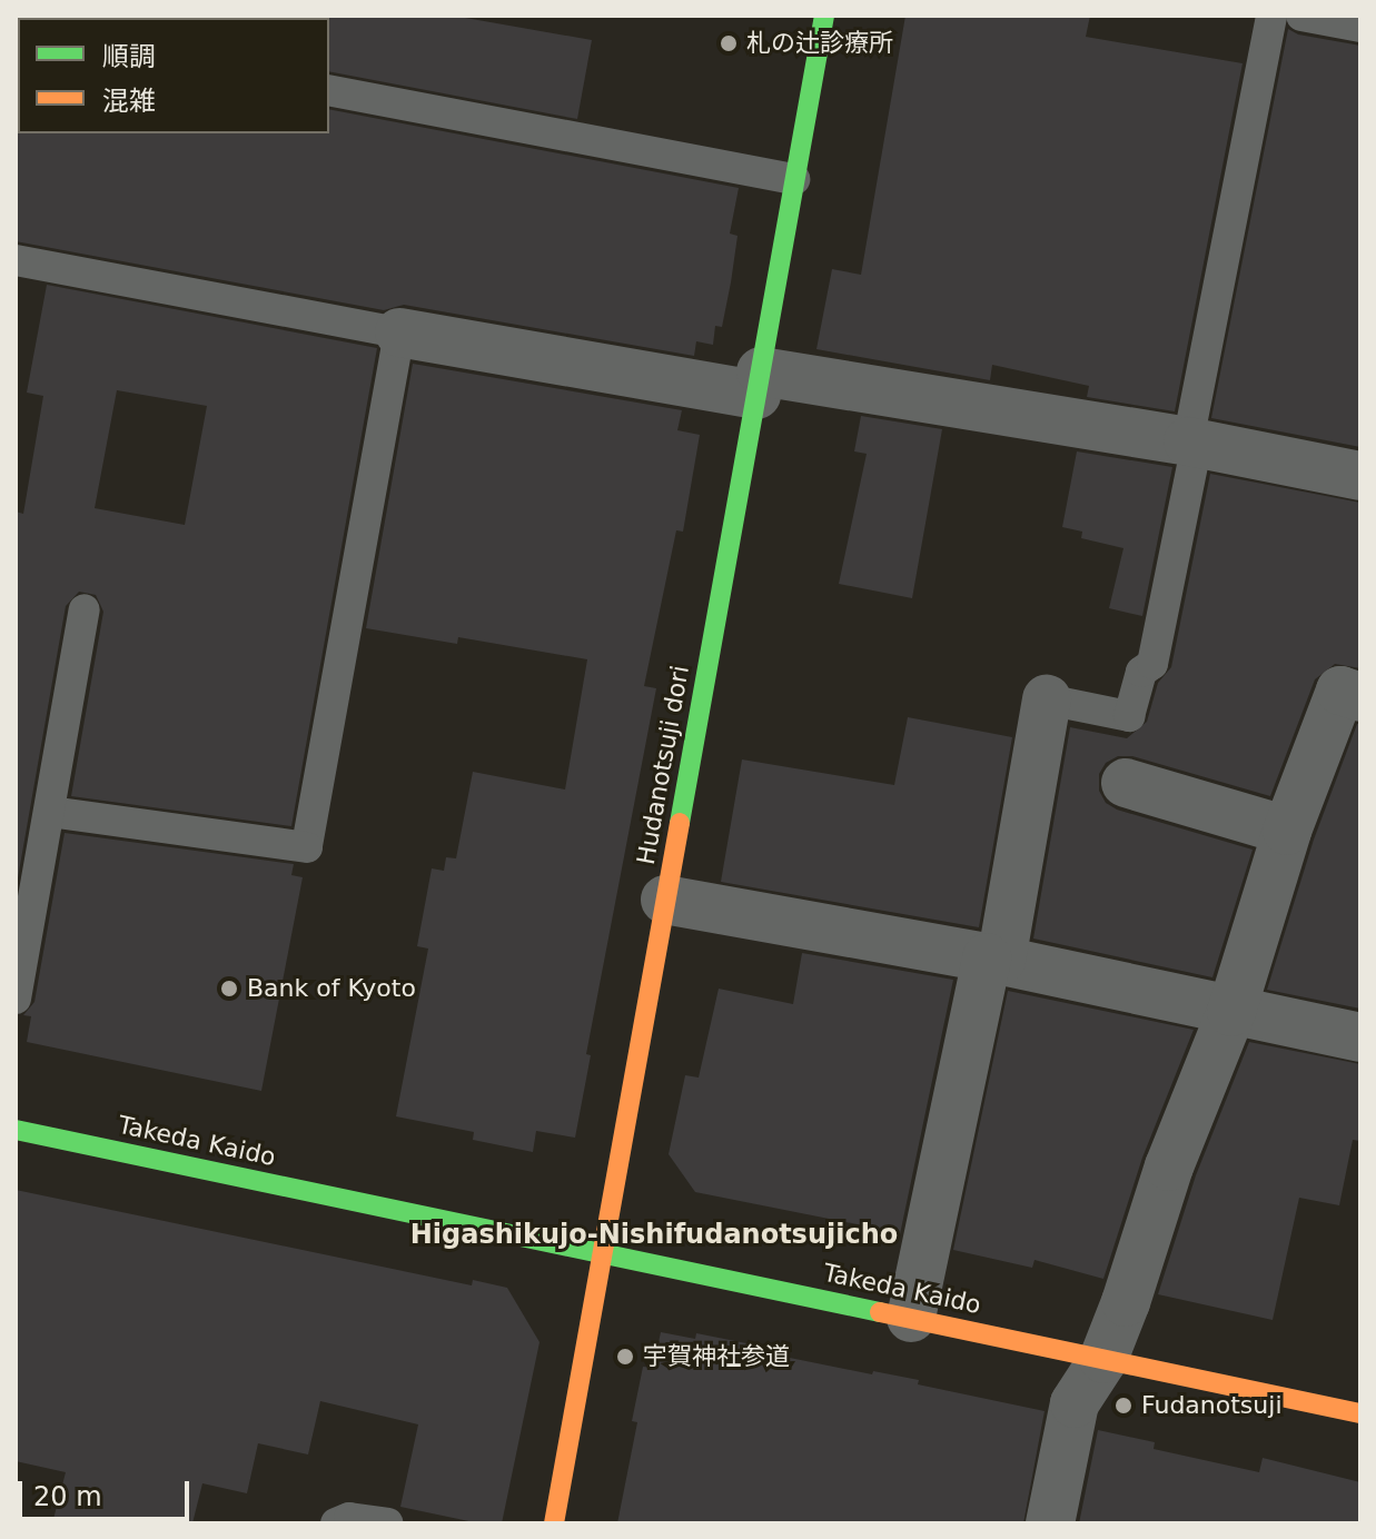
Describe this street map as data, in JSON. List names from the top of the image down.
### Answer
{
  "streets": {
    "street": ["Hudanotsuji dori", "Takeda Kaido"]
  },
  "crossings": [
    ["Hudanotsuji dori", "Takeda Kaido"]
  ],
  "districts": ["Higashikujo-Nishifudanotsujicho"],
  "places": [
    "札の辻診療所",
    "Bank of Kyoto",
    "宇賀神社参道",
    "Fudanotsuji"
  ],
  "legend": ["順調", "混雑"],
  "scale_bar": "20 m"
}
